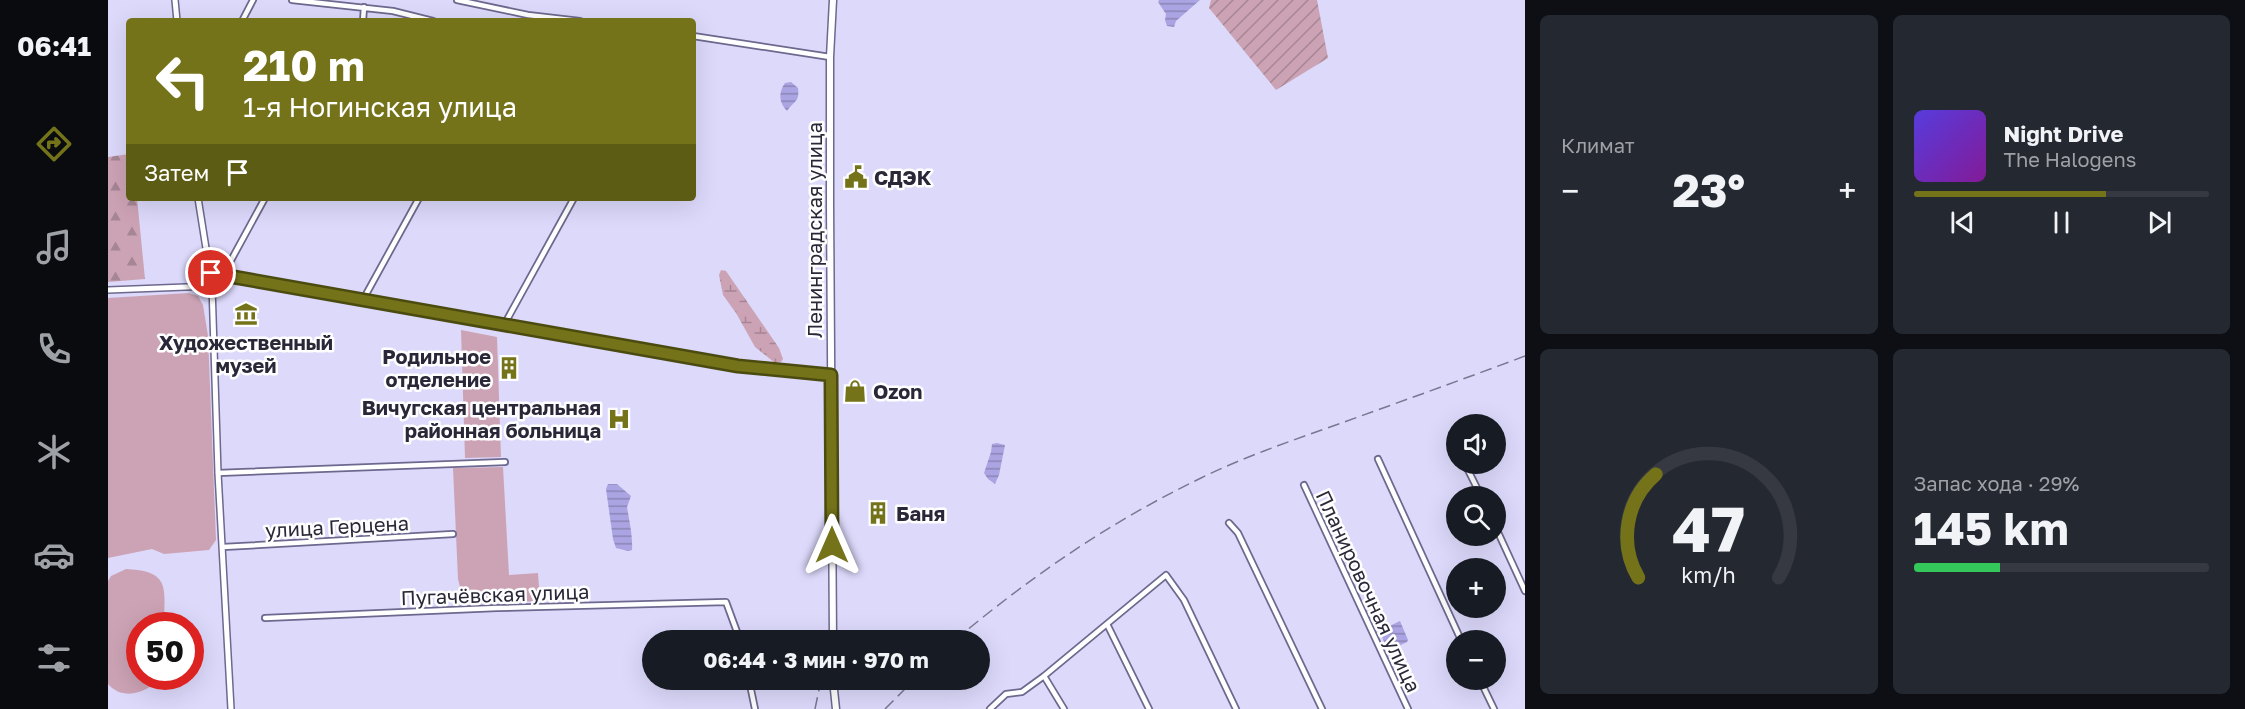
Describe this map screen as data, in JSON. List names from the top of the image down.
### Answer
{
  "streets": {
    "main road": ["Ленинградская улица"],
    "street": ["улица Герцена", "Планировочная улица", "Пугачёвская улица"]
  },
  "places": {
    "public building": ["СДЭК"],
    "museum": ["Художественный музей"],
    "building": ["Родильное отделение", "Баня"],
    "shop": ["Ozon"],
    "hospital": ["Вичугская центральная районная больница"]
  },
  "page": {
    "tabs": "06:41",
    "tile": [
      "Климат",
      ["Запас хода · 29%", "145 km"]
    ],
    "turn": ["210 m", "1-я Ногинская улица"],
    "song": ["Night Drive", "The Halogens"],
    "then": "Затем",
    "heat": ["−", "23°", "+"],
    "map_buttons": ["+", "−"],
    "limit": "50",
    "trip": "06:44 · 3 мин · 970 m",
    "gauge": ["47", "km/h"]
  }
}
